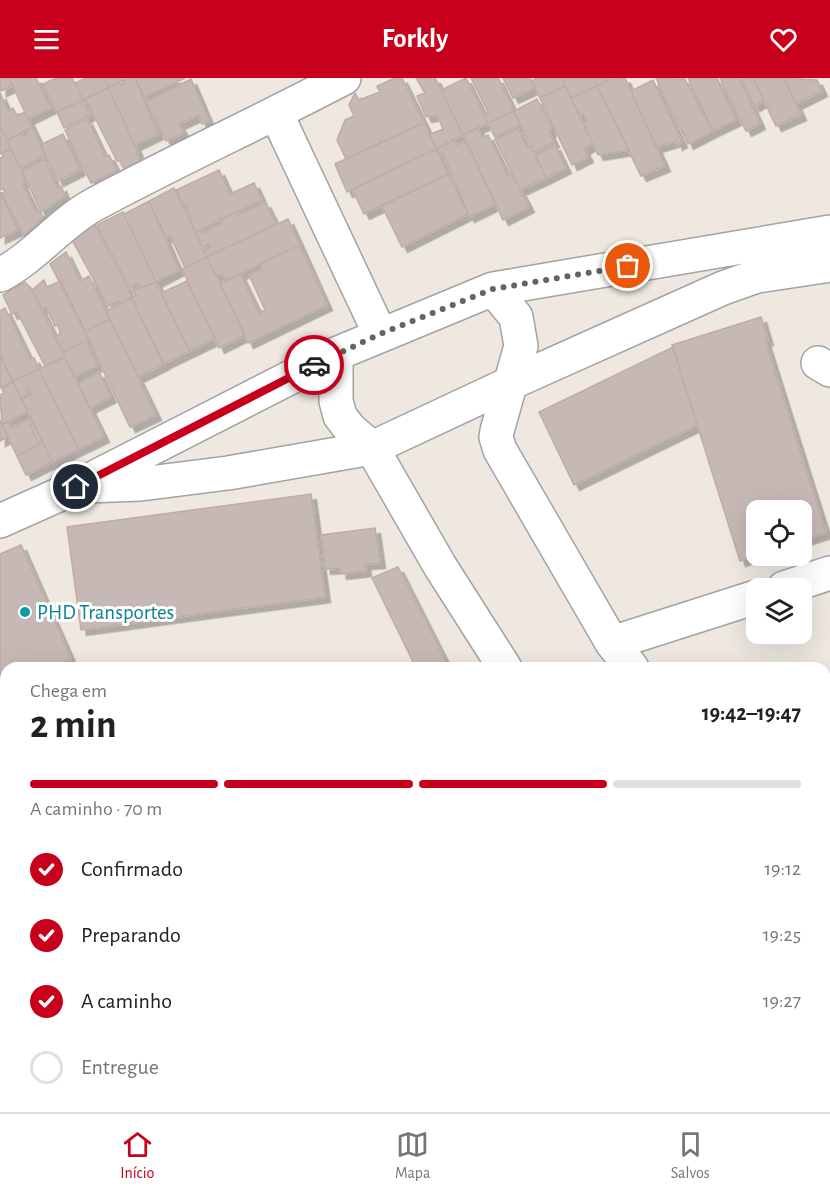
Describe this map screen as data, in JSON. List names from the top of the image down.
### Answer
{
  "places": ["PHD Transportes"],
  "page": {
    "header": "Forkly",
    "heading": ["2 min", "Chega em", "19:42–19:47"],
    "bar": "A caminho · 70 m",
    "list": [
      ["Confirmado", "19:12"],
      ["Preparando", "19:25"],
      ["A caminho", "19:27"],
      "Entregue"
    ],
    "tabs": ["Início", "Mapa", "Salvos"]
  }
}
